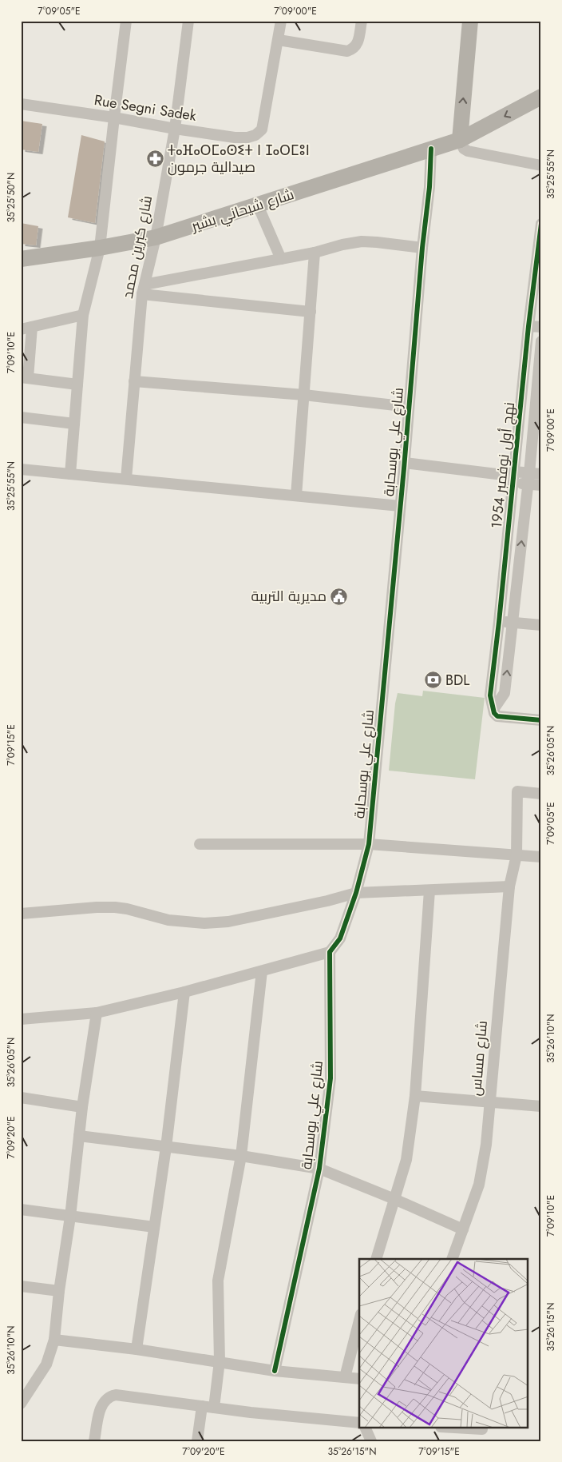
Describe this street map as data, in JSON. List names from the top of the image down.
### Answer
{
  "streets": {
    "main road": ["شارع شيحاني بشير"],
    "street": [
      "Rue Segni Sadek",
      "شارع كبرين محمد",
      "شارع علي بوسحابة",
      "نهج أول نوفمبر 1954",
      "شارع مساس"
    ]
  },
  "crossings": [
    ["Rue Segni Sadek", "شارع كبرين محمد"],
    ["شارع شيحاني بشير", "شارع كبرين محمد"],
    ["شارع شيحاني بشير", "شارع علي بوسحابة"]
  ],
  "places": {
    "pharmacy": ["ⵜⴰⴼⴰⵔⵎⴰⵙⵉⵜ ⵏ ⵊⴰⵔⵎⵓⵏ صيدالية جرمون"],
    "public building": ["مديرية التربية"],
    "bank": ["BDL"]
  },
  "coordinates": [
    "7°09'05\"E",
    "7°09'00\"E",
    "35°25'55\"N",
    "35°25'50\"N",
    "7°09'10\"E",
    "7°09'15\"E",
    "35°26'05\"N",
    "35°26'10\"N",
    "7°09'20\"E",
    "35°26'15\"N"
  ]
}
